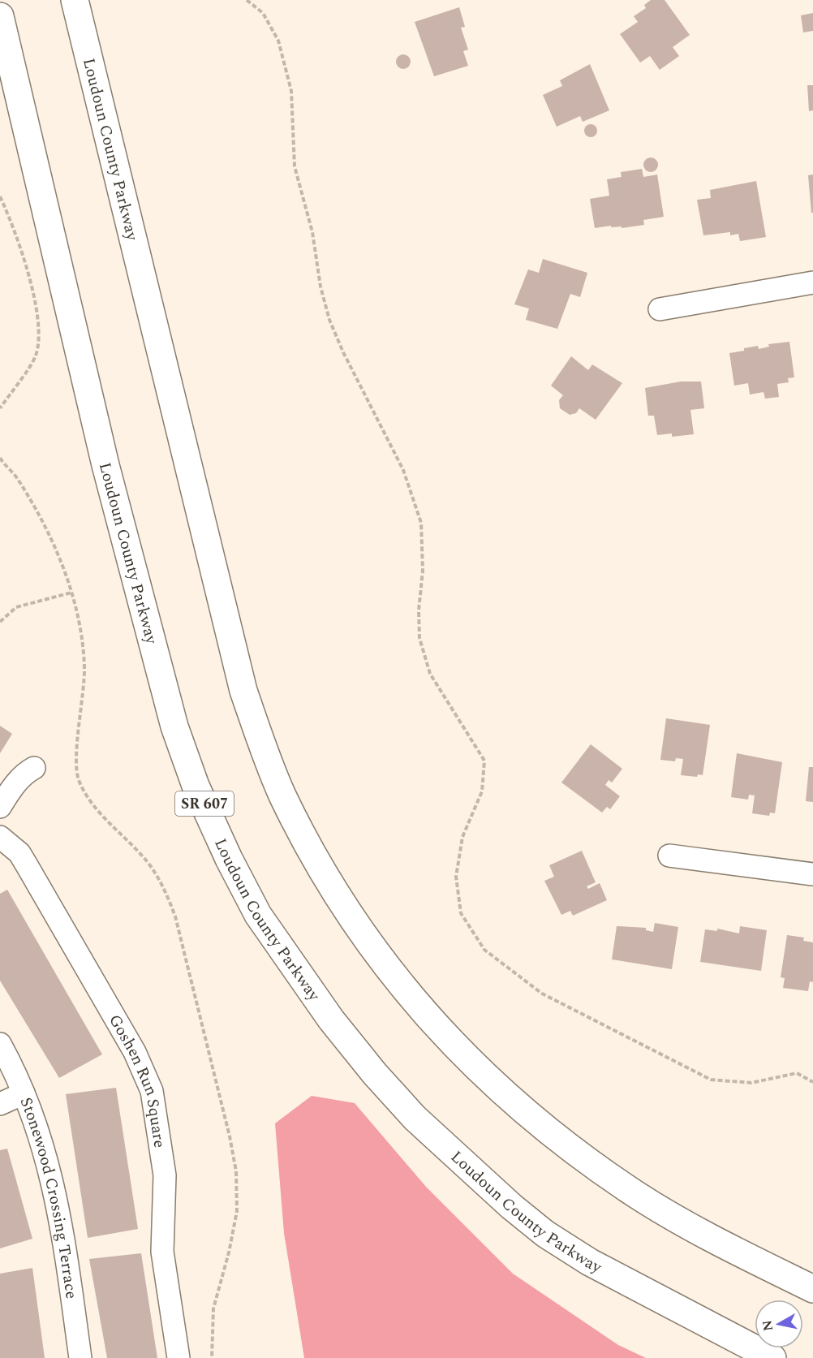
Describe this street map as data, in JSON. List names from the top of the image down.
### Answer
{
  "streets": {
    "main road": ["Loudoun County Parkway", "SR 607"],
    "street": ["Goshen Run Square", "Stonewood Crossing Terrace"]
  },
  "north": "left"
}
